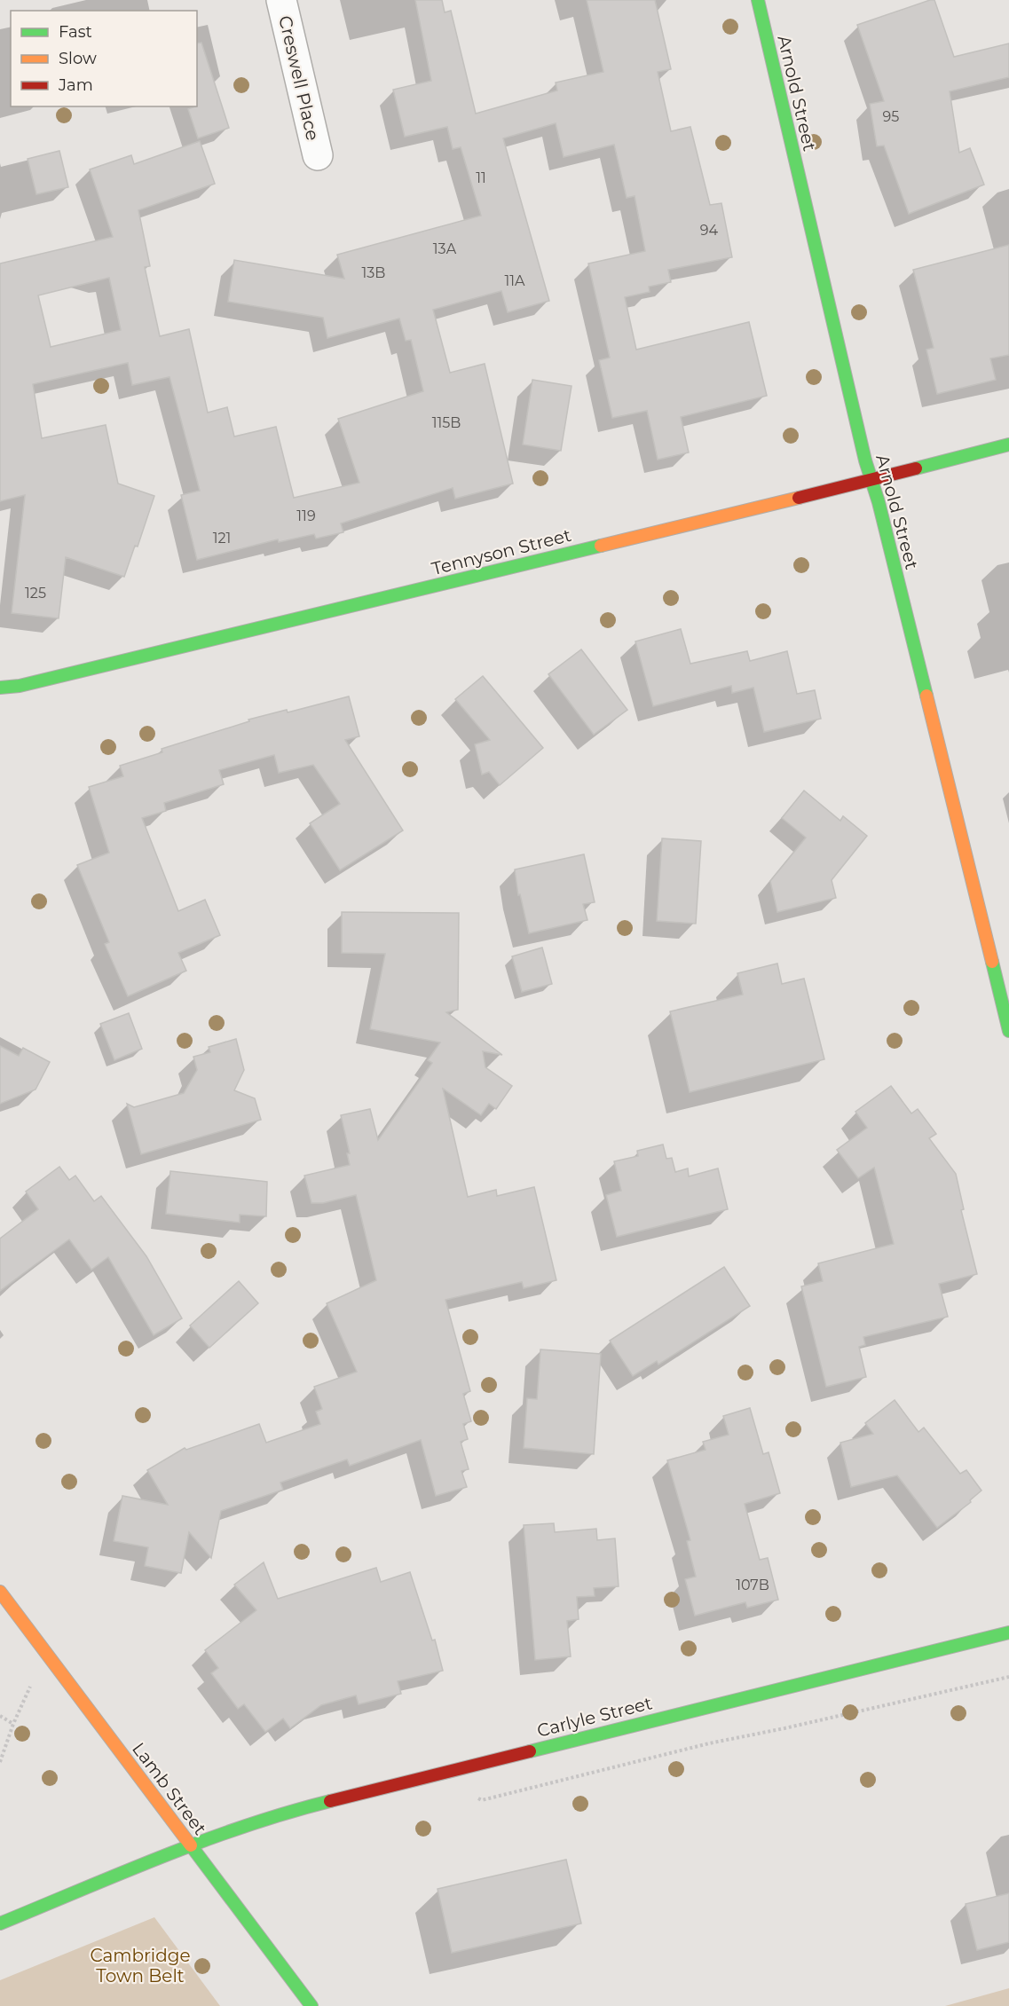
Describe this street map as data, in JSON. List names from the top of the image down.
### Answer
{
  "streets": {
    "street": [
      "Creswell Place",
      "Arnold Street",
      "Tennyson Street",
      "Carlyle Street",
      "Lamb Street"
    ]
  },
  "crossings": [
    ["Arnold Street", "Tennyson Street"],
    ["Carlyle Street", "Lamb Street"]
  ],
  "parks": ["Cambridge Town Belt"],
  "house_numbers": [
    "95",
    "11",
    "94",
    "13A",
    "13B",
    "11A",
    "115B",
    "119",
    "121",
    "125",
    "107B"
  ],
  "legend": ["Fast", "Slow", "Jam"]
}
